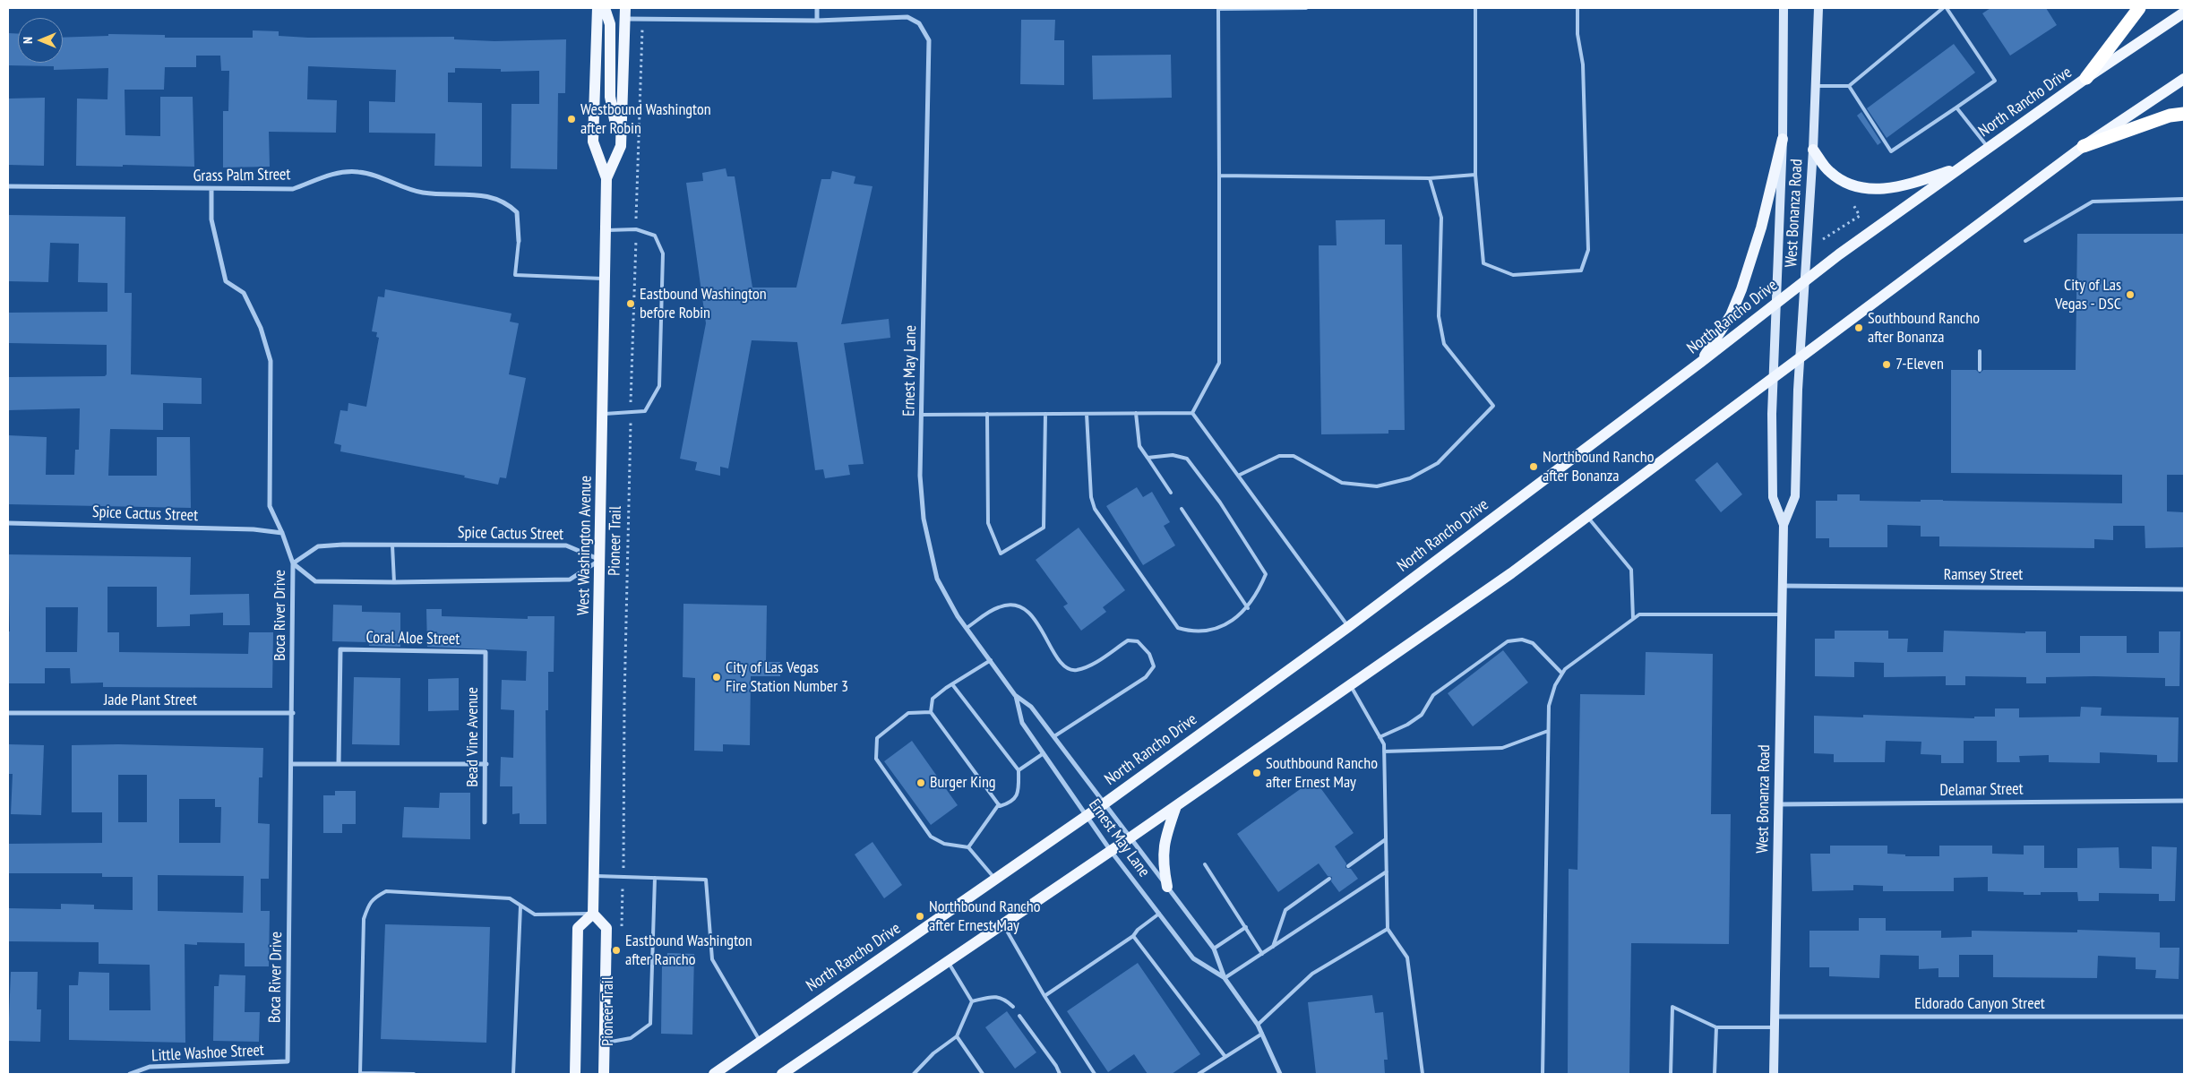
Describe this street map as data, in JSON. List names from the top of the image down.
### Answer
{
  "streets": {
    "main road": ["North Rancho Drive", "West Washington Avenue"],
    "street": [
      "Grass Palm Street",
      "West Bonanza Road",
      "Ernest May Lane",
      "Spice Cactus Street",
      "Ramsey Street",
      "Boca River Drive",
      "Coral Aloe Street",
      "Jade Plant Street",
      "Bead Vine Avenue",
      "Delamar Street",
      "Eldorado Canyon Street",
      "Little Washoe Street"
    ],
    "path": ["Pioneer Trail"]
  },
  "crossings": [
    ["North Rancho Drive", "West Bonanza Road"],
    ["North Rancho Drive", "Ernest May Lane"],
    ["Grass Palm Street", "Boca River Drive"],
    ["West Bonanza Road", "Ramsey Street"],
    ["West Bonanza Road", "Delamar Street"],
    ["West Bonanza Road", "Eldorado Canyon Street"],
    ["Spice Cactus Street", "West Washington Avenue"],
    ["Spice Cactus Street", "Boca River Drive"],
    ["Boca River Drive", "Jade Plant Street"],
    ["Boca River Drive", "Little Washoe Street"],
    ["Coral Aloe Street", "Bead Vine Avenue"]
  ],
  "places": [
    "Westbound Washington after Robin",
    "City of Las Vegas - DSC",
    "Eastbound Washington before Robin",
    "Southbound Rancho after Bonanza",
    "7-Eleven",
    "Northbound Rancho after Bonanza",
    "City of Las Vegas Fire Station Number 3",
    "Southbound Rancho after Ernest May",
    "Burger King",
    "Northbound Rancho after Ernest May",
    "Eastbound Washington after Rancho"
  ],
  "north": "left"
}
